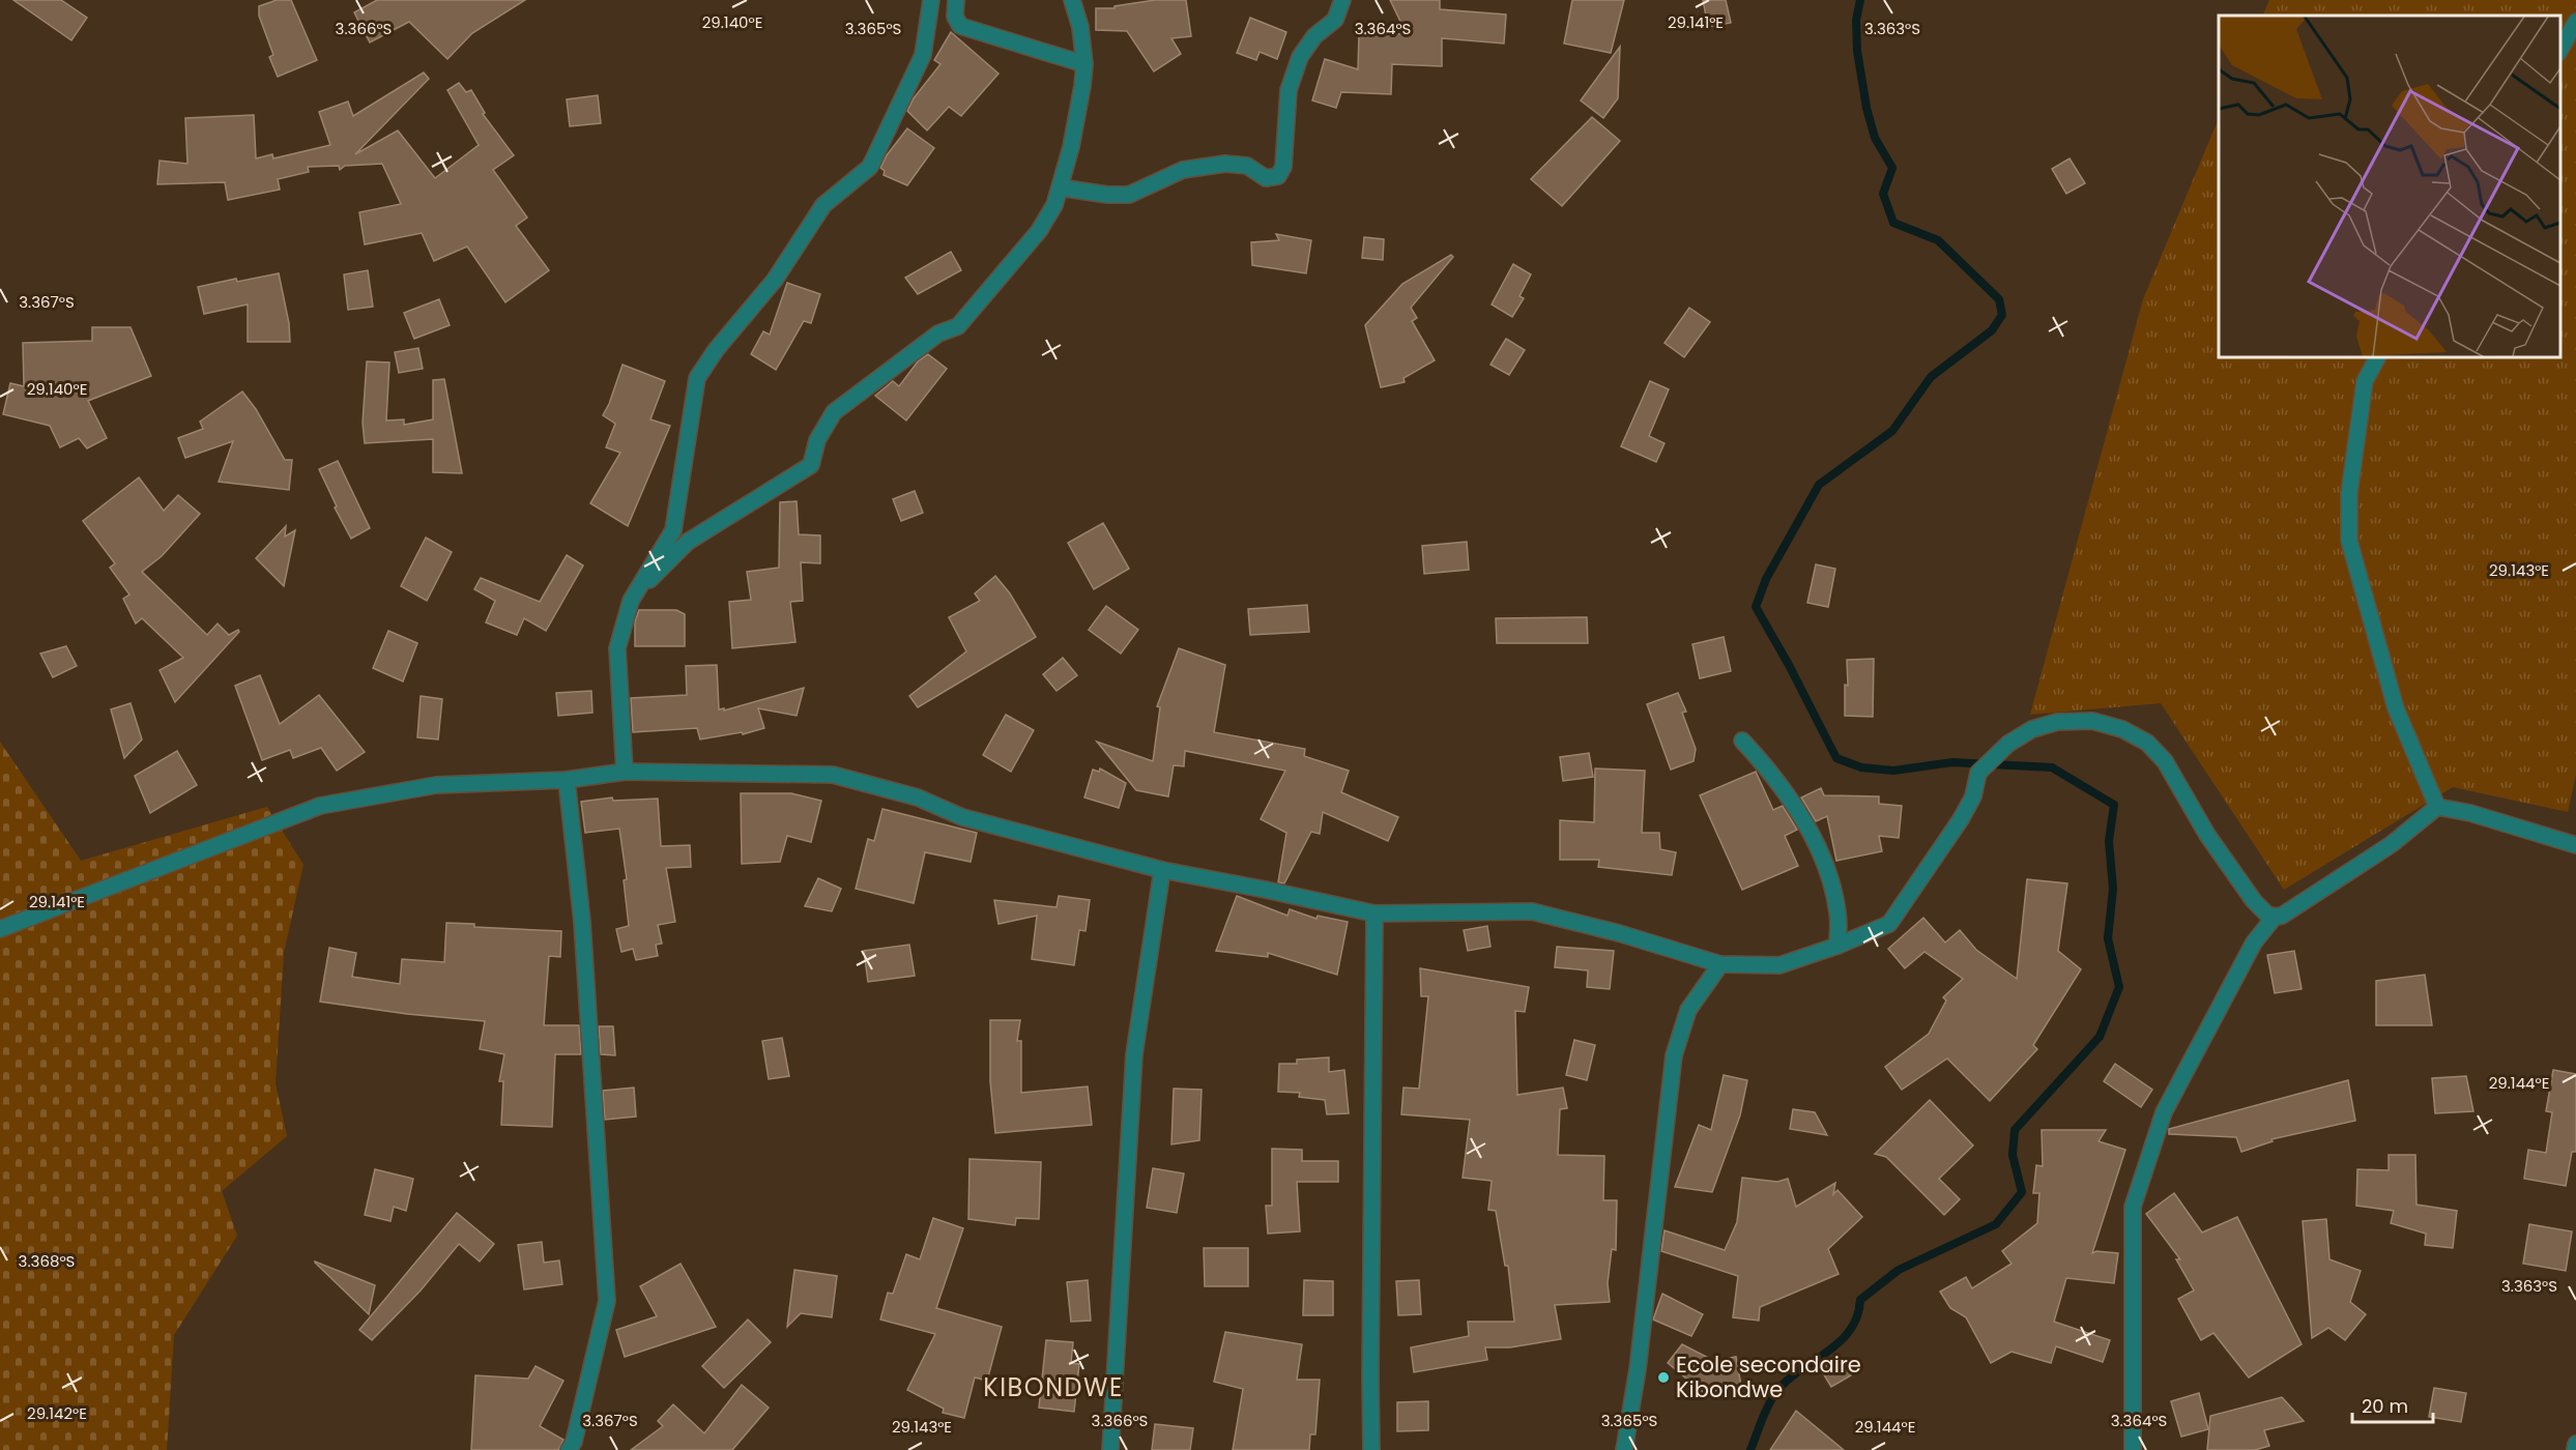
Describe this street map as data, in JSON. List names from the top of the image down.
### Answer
{
  "districts": ["KIBONDWE"],
  "places": ["Ecole secondaire Kibondwe"],
  "scale_bar": "20 m",
  "coordinates": [
    "29.140°E",
    "29.141°E",
    "3.366°S",
    "3.365°S",
    "3.364°S",
    "3.363°S",
    "3.367°S",
    "29.143°E",
    "29.144°E",
    "3.368°S",
    "29.142°E"
  ]
}
